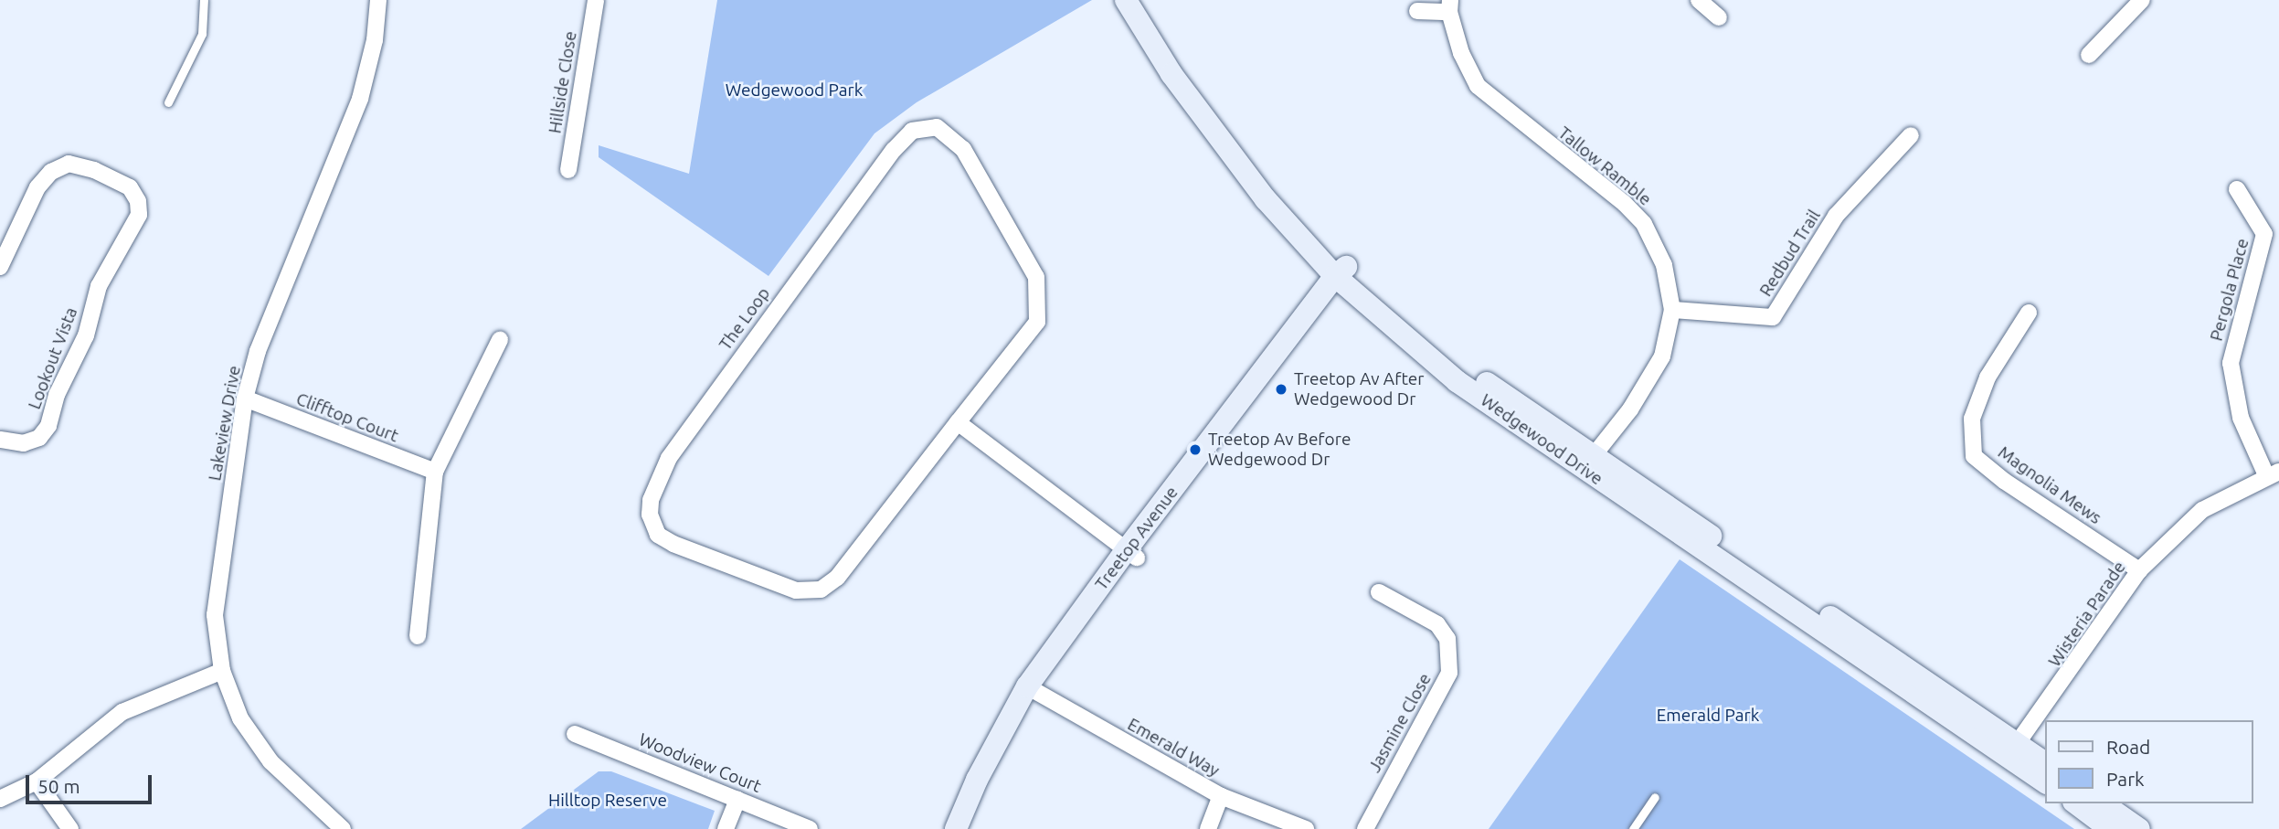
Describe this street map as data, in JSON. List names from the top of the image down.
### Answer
{
  "streets": {
    "street": [
      "Hillside Close",
      "Tallow Ramble",
      "Redbud Trail",
      "Pergola Place",
      "The Loop",
      "Lookout Vista",
      "Clifftop Court",
      "Lakeview Drive",
      "Wedgewood Drive",
      "Magnolia Mews",
      "Treetop Avenue",
      "Wisteria Parade",
      "Jasmine Close",
      "Emerald Way",
      "Woodview Court"
    ]
  },
  "crossings": [
    ["Tallow Ramble", "Redbud Trail"],
    ["Tallow Ramble", "Wedgewood Drive"],
    ["Pergola Place", "Wisteria Parade"],
    ["Clifftop Court", "Lakeview Drive"],
    ["Wedgewood Drive", "Treetop Avenue"],
    ["Wedgewood Drive", "Wisteria Parade"],
    ["Magnolia Mews", "Wisteria Parade"],
    ["Treetop Avenue", "Emerald Way"]
  ],
  "parks": ["Wedgewood Park", "Emerald Park", "Hilltop Reserve"],
  "places": ["Treetop Av After Wedgewood Dr", "Treetop Av Before Wedgewood Dr"],
  "legend": ["Road", "Park"],
  "scale_bar": "50 m"
}
